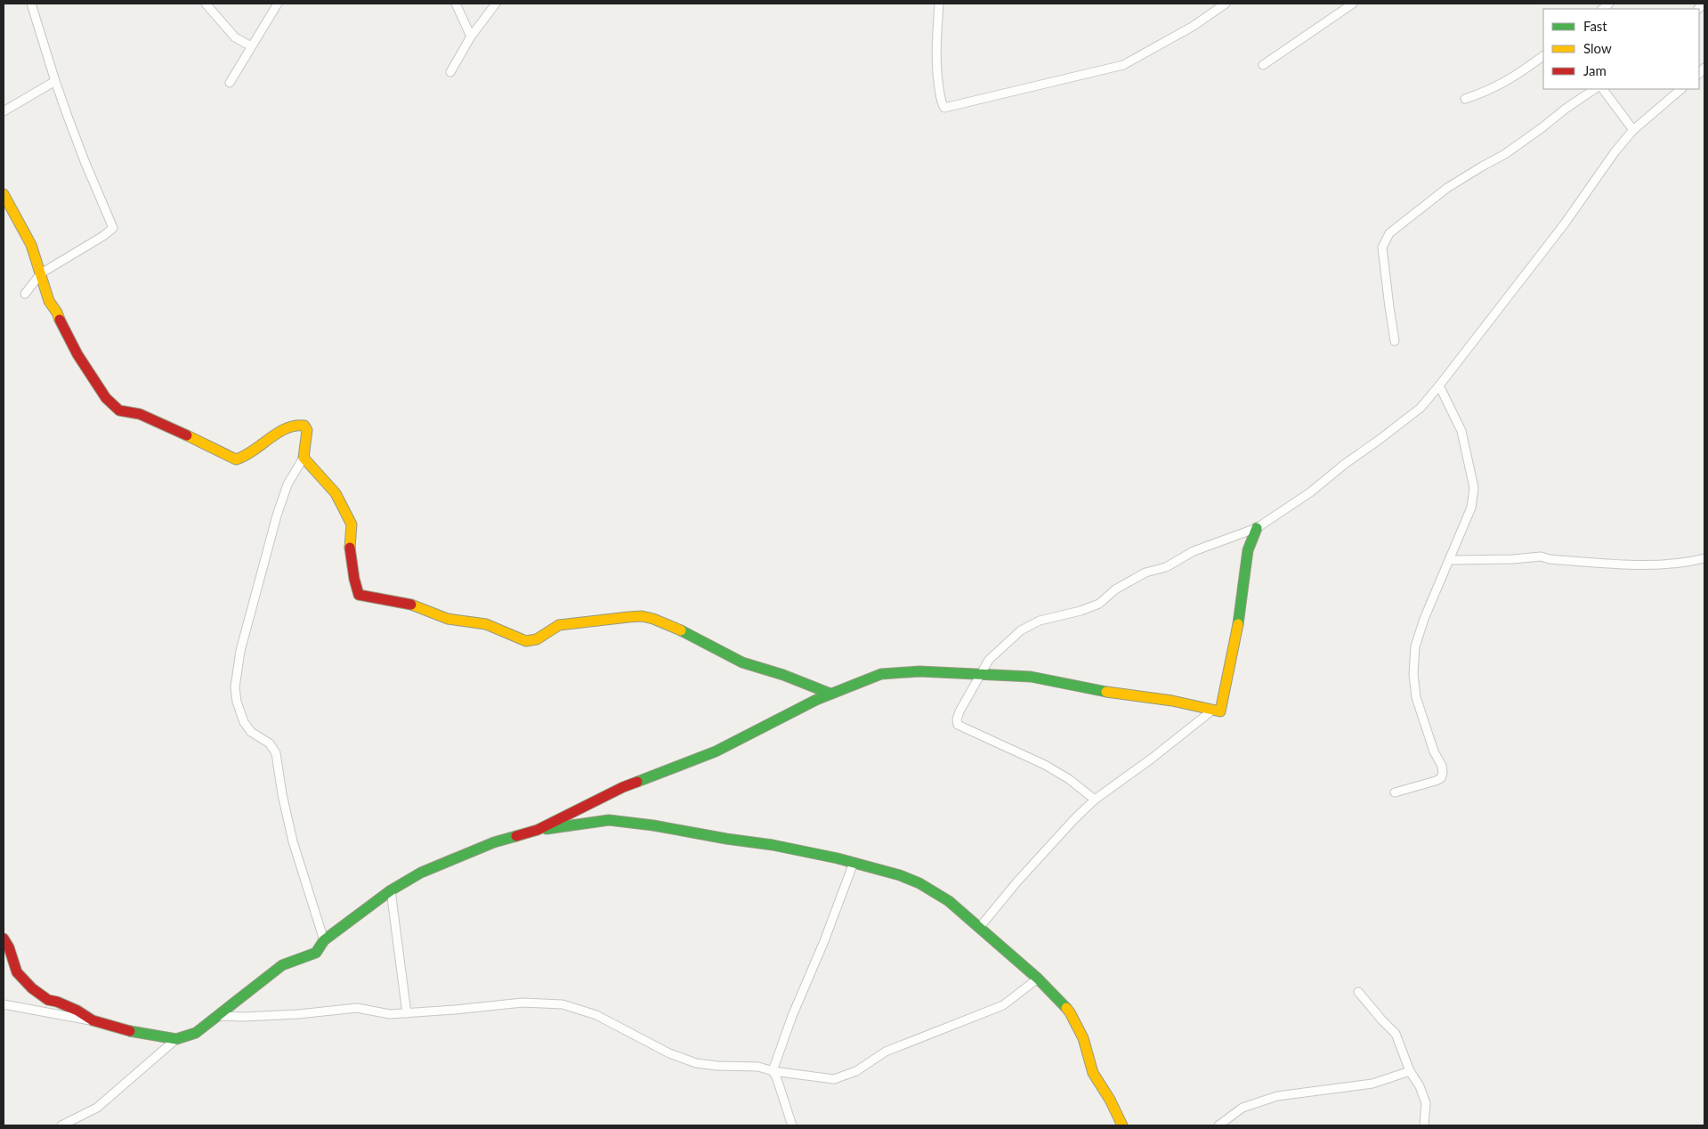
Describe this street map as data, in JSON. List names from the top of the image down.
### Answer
{
  "legend": ["Fast", "Slow", "Jam"]
}
